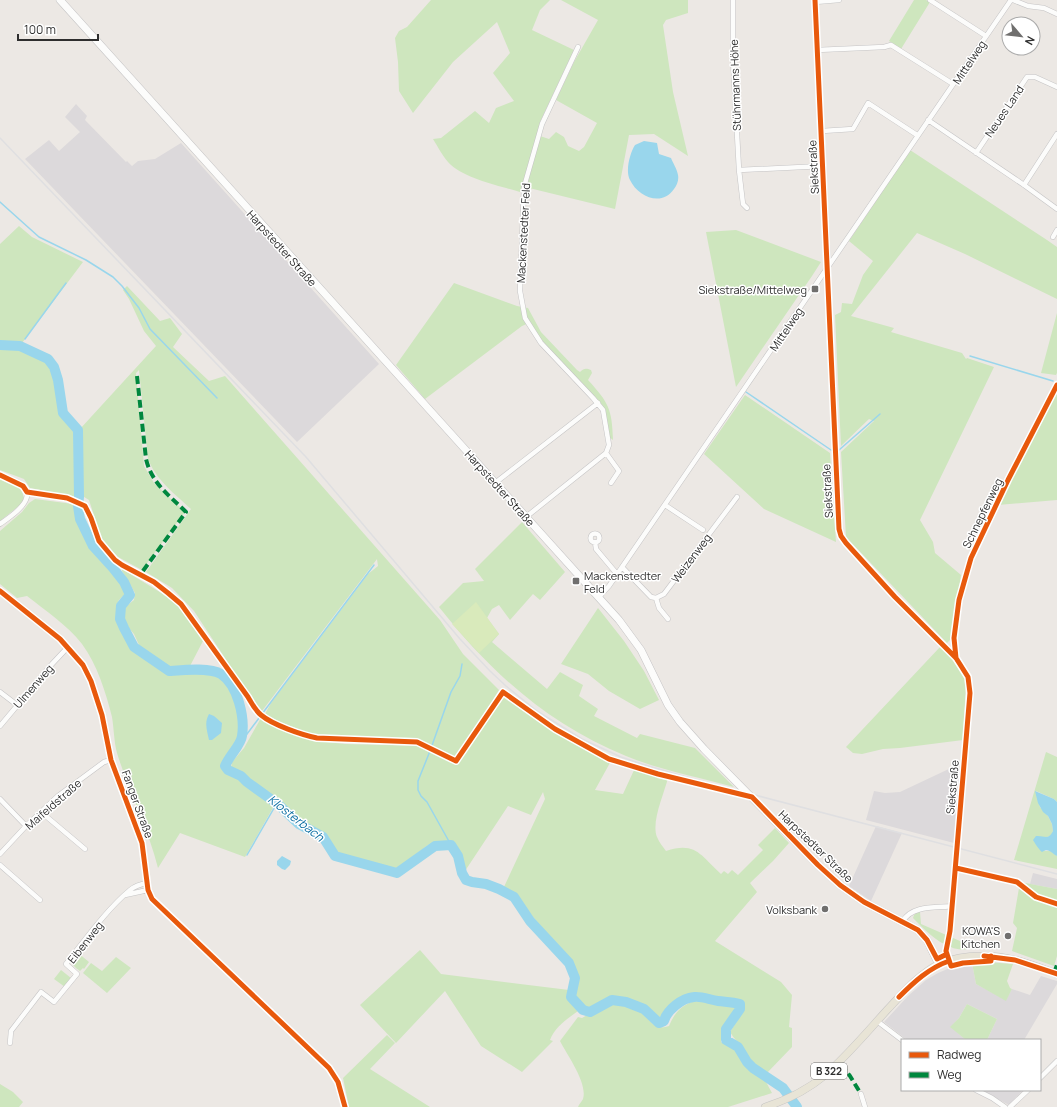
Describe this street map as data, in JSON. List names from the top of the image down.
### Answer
{
  "streets": {
    "main road": ["B 322"],
    "street": [
      "Mittelweg",
      "Stührmanns Höhe",
      "Neues Land",
      "Siekstraße",
      "Mackenstedter Feld",
      "Harpstedter Straße",
      "Schnepfenweg",
      "Weizenweg",
      "Ulmenweg",
      "Maifeldstraße",
      "Fanger Straße",
      "Eibenweg"
    ]
  },
  "crossings": [
    ["Mittelweg", "Siekstraße"],
    ["Mittelweg", "Harpstedter Straße"],
    ["Siekstraße", "Schnepfenweg"],
    ["Harpstedter Straße", "B 322"],
    ["Ulmenweg", "Fanger Straße"],
    ["Maifeldstraße", "Fanger Straße"],
    ["Fanger Straße", "Eibenweg"]
  ],
  "water": ["Klosterbach"],
  "places": {
    "transit": ["Siekstraße/Mittelweg", "Mackenstedter Feld"],
    "other": ["Volksbank", "KOWA'S Kitchen"]
  },
  "legend": ["Radweg", "Weg"],
  "scale_bar": "100 m",
  "north": "bottom right"
}
